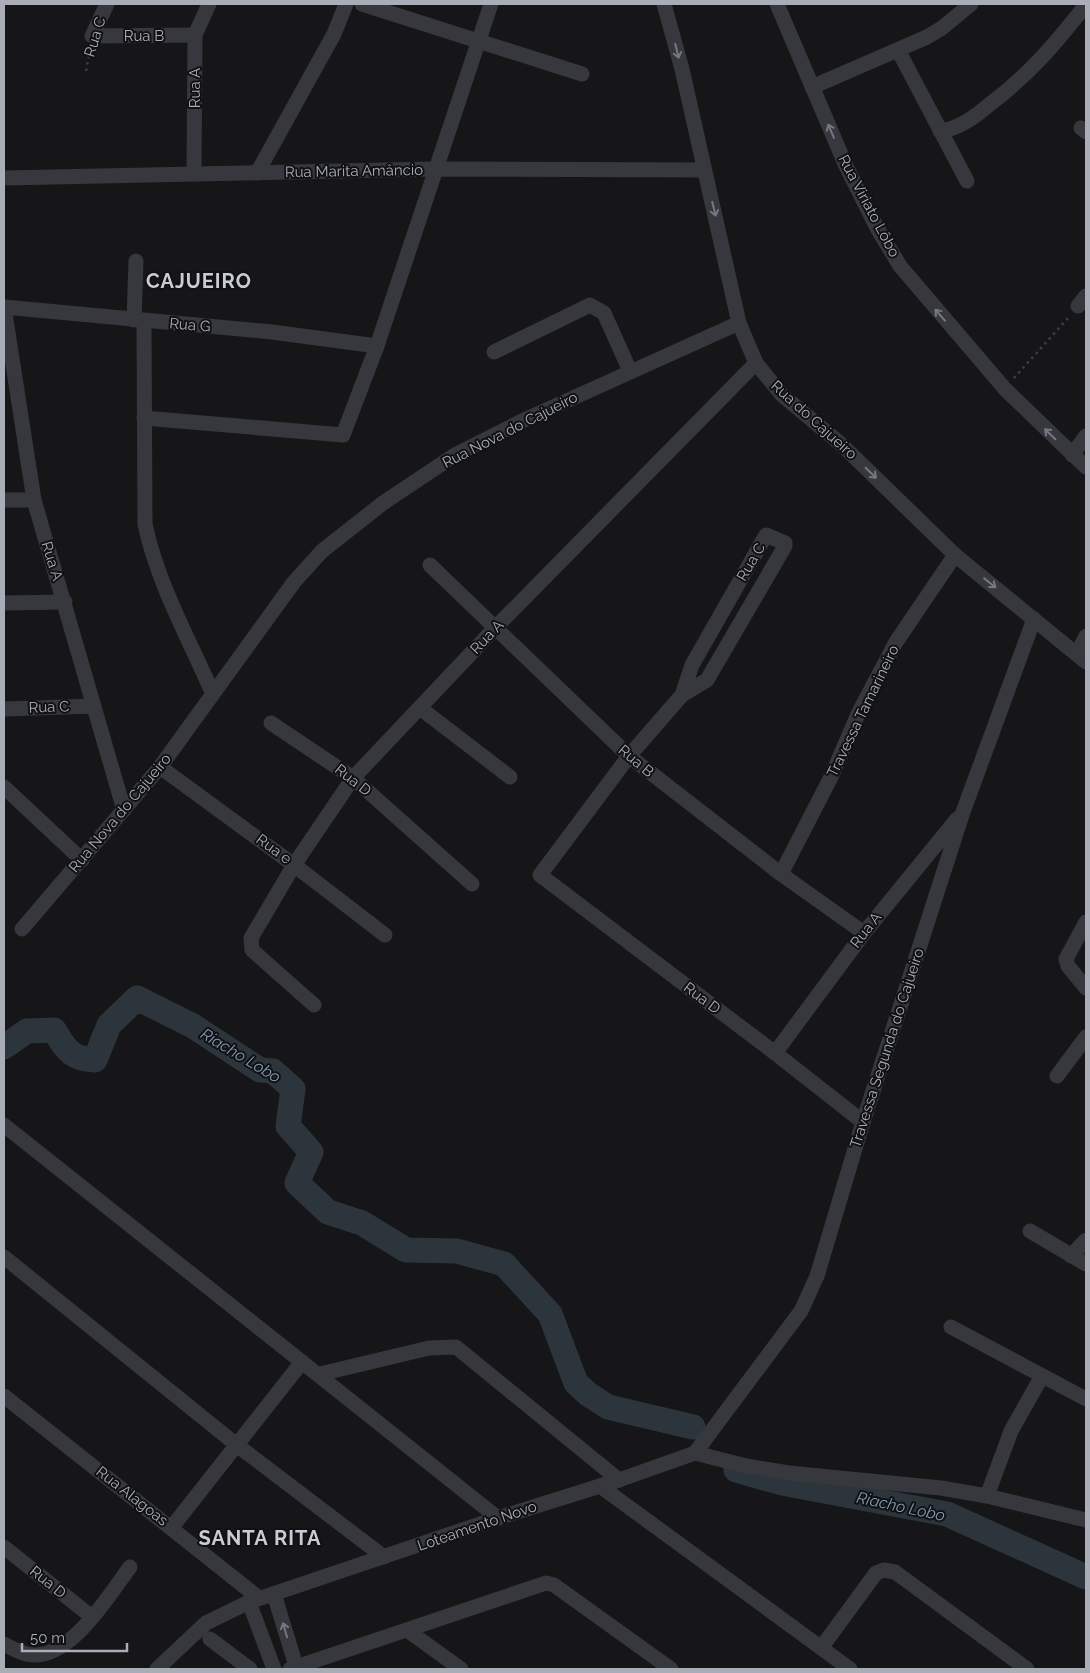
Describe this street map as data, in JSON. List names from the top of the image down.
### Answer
{
  "streets": {
    "street": [
      "Rua B",
      "Rua C",
      "Rua A",
      "Rua Marita Amâncio",
      "Rua Viriato Lôbo",
      "Rua G",
      "Rua do Cajueiro",
      "Rua Nova do Cajueiro",
      "Travessa Tamarineiro",
      "Rua D",
      "Rua e",
      "Travessa Segunda do Cajueiro",
      "Rua Alagoas",
      "Loteamento Novo"
    ]
  },
  "crossings": [
    ["Rua B", "Rua C"],
    ["Rua B", "Rua A"],
    ["Rua B", "Travessa Tamarineiro"],
    ["Rua C", "Rua A"],
    ["Rua C", "Rua D"],
    ["Rua A", "Rua Marita Amâncio"],
    ["Rua A", "Rua G"],
    ["Rua A", "Rua do Cajueiro"],
    ["Rua A", "Rua Nova do Cajueiro"],
    ["Rua A", "Rua D"],
    ["Rua A", "Rua e"],
    ["Rua A", "Travessa Segunda do Cajueiro"],
    ["Rua Marita Amâncio", "Rua do Cajueiro"],
    ["Rua do Cajueiro", "Rua Nova do Cajueiro"],
    ["Rua do Cajueiro", "Travessa Tamarineiro"],
    ["Rua do Cajueiro", "Travessa Segunda do Cajueiro"],
    ["Rua Nova do Cajueiro", "Rua e"],
    ["Rua D", "Travessa Segunda do Cajueiro"],
    ["Travessa Segunda do Cajueiro", "Loteamento Novo"],
    ["Rua Alagoas", "Loteamento Novo"]
  ],
  "one_way": ["Rua do Cajueiro"],
  "districts": ["CAJUEIRO", "SANTA RITA"],
  "water": ["Riacho Lobo"],
  "scale_bar": "50 m"
}
